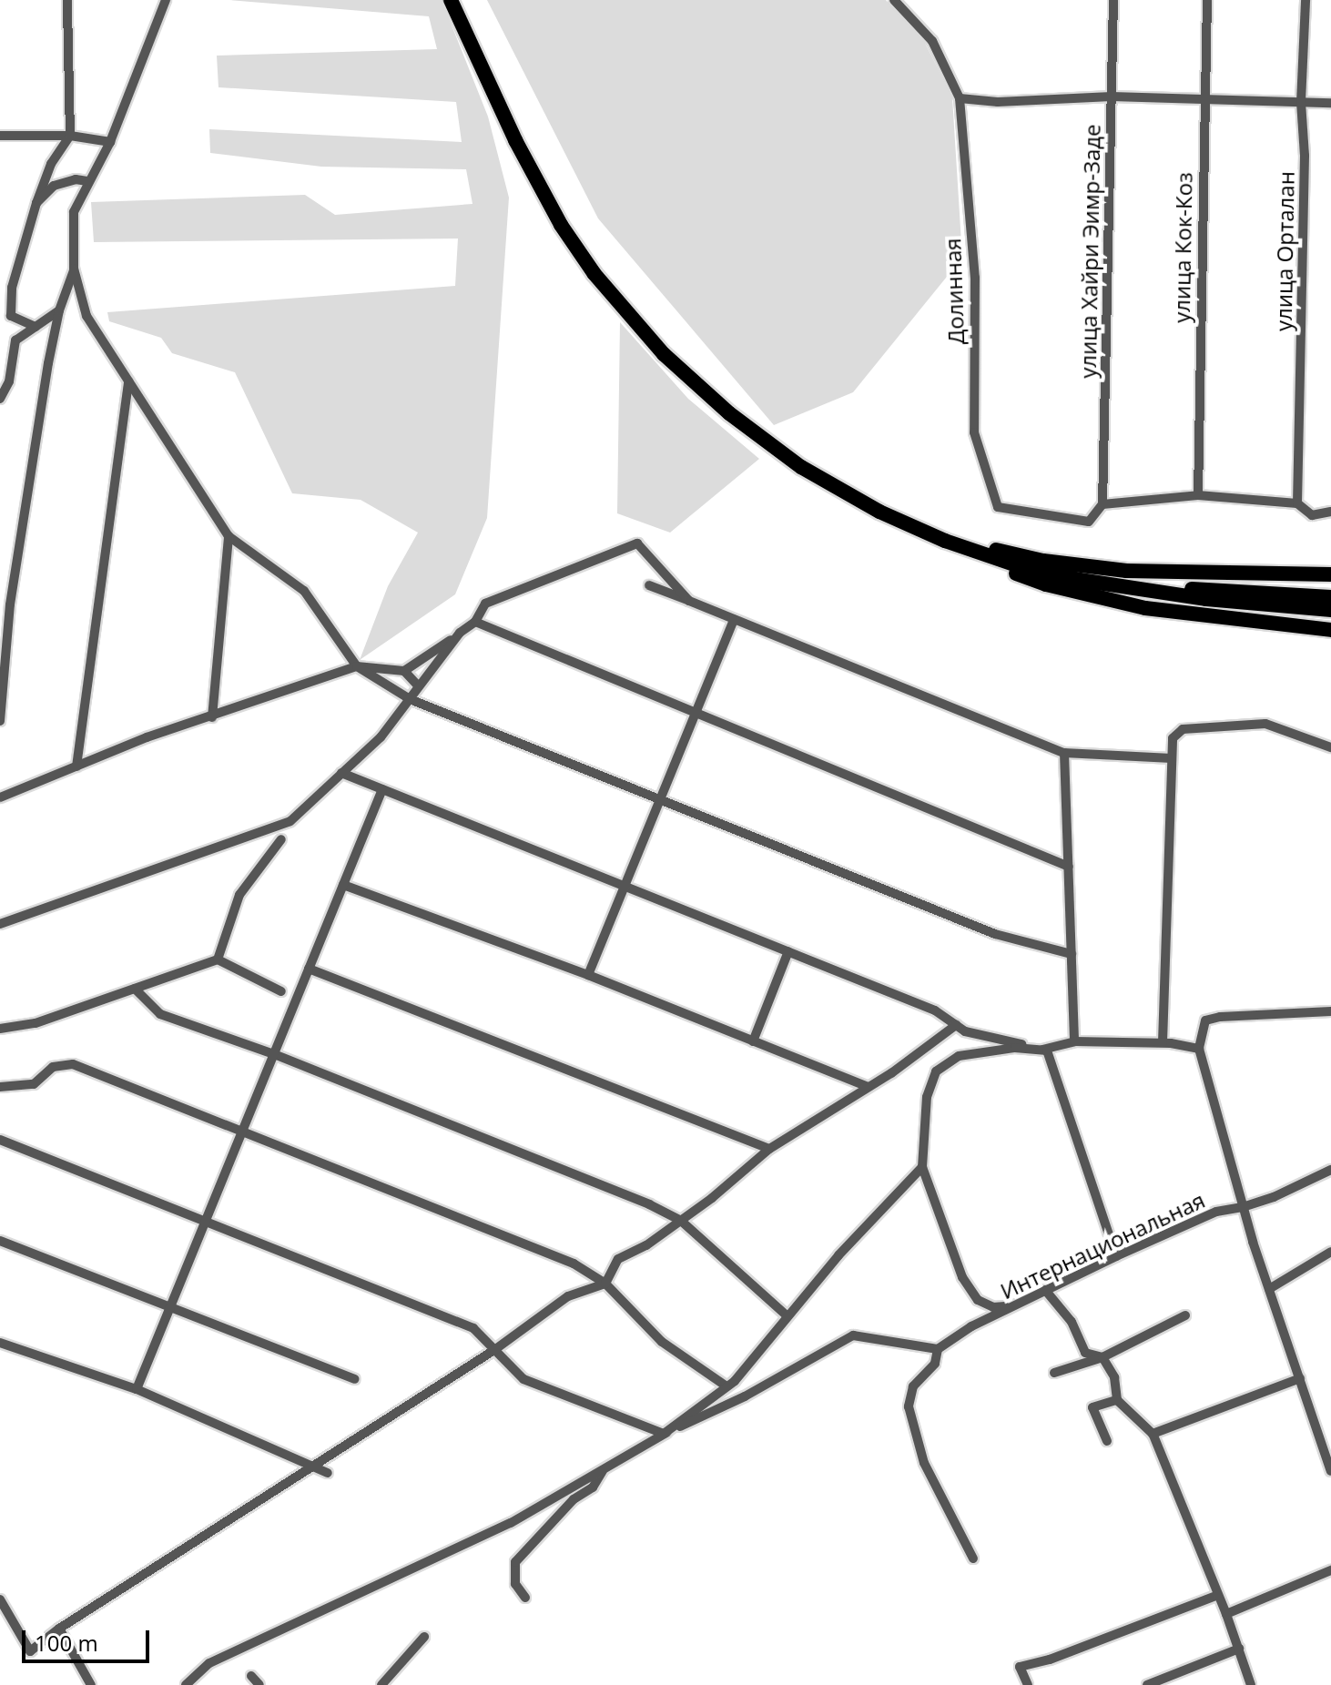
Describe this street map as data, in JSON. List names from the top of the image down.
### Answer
{
  "streets": {
    "street": [
      "улица Кок-Коз",
      "улица Хайри Эимр-Заде",
      "улица Орталан",
      "Долинная",
      "Интернациональная"
    ]
  },
  "crossings": [
    ["улица Хайри Эимр-Заде", "Долинная"]
  ],
  "scale_bar": "100 m"
}
